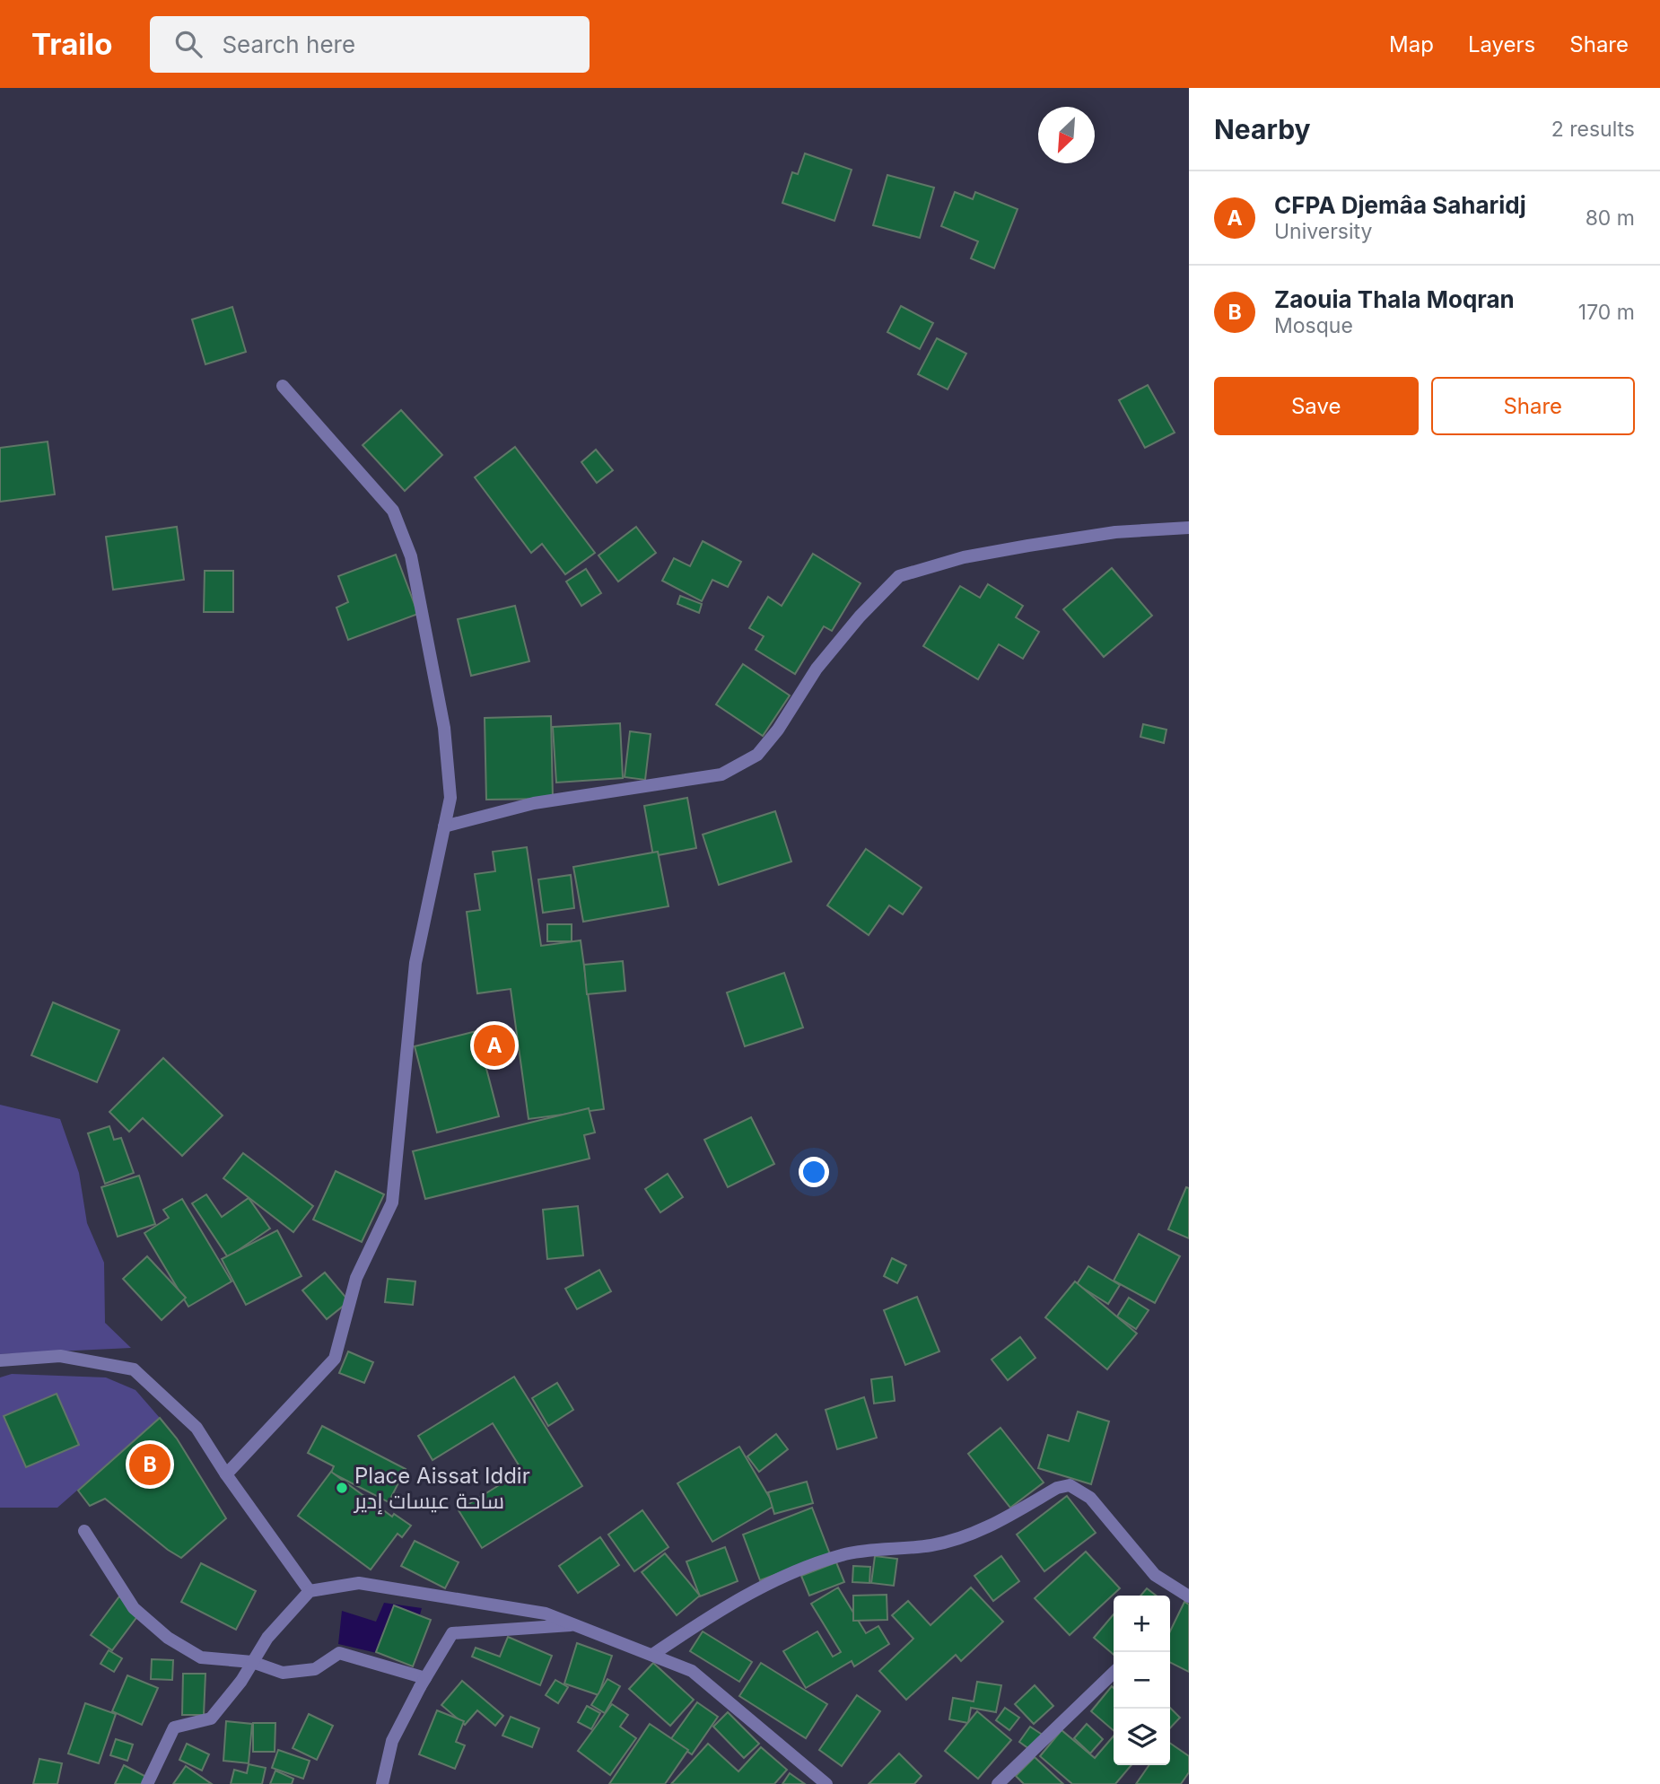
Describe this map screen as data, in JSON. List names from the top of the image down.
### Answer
{
  "places": ["Place Aissat Iddir ساحة عيسات إدير"],
  "north": "bottom left",
  "page": {
    "header": "Trailo",
    "search": "Search here",
    "nav": ["Map", "Layers", "Share"],
    "heading": ["Nearby", "2 results"],
    "list": [
      {
        "mark": "A",
        "name": "CFPA Djemâa Saharidj",
        "note": "University",
        "value": "80 m"
      },
      {
        "mark": "B",
        "name": "Zaouia Thala Moqran",
        "note": "Mosque",
        "value": "170 m"
      }
    ],
    "buttons": ["Save", "Share"],
    "pins": ["A", "B"],
    "map_buttons": ["+", "−"]
  }
}
